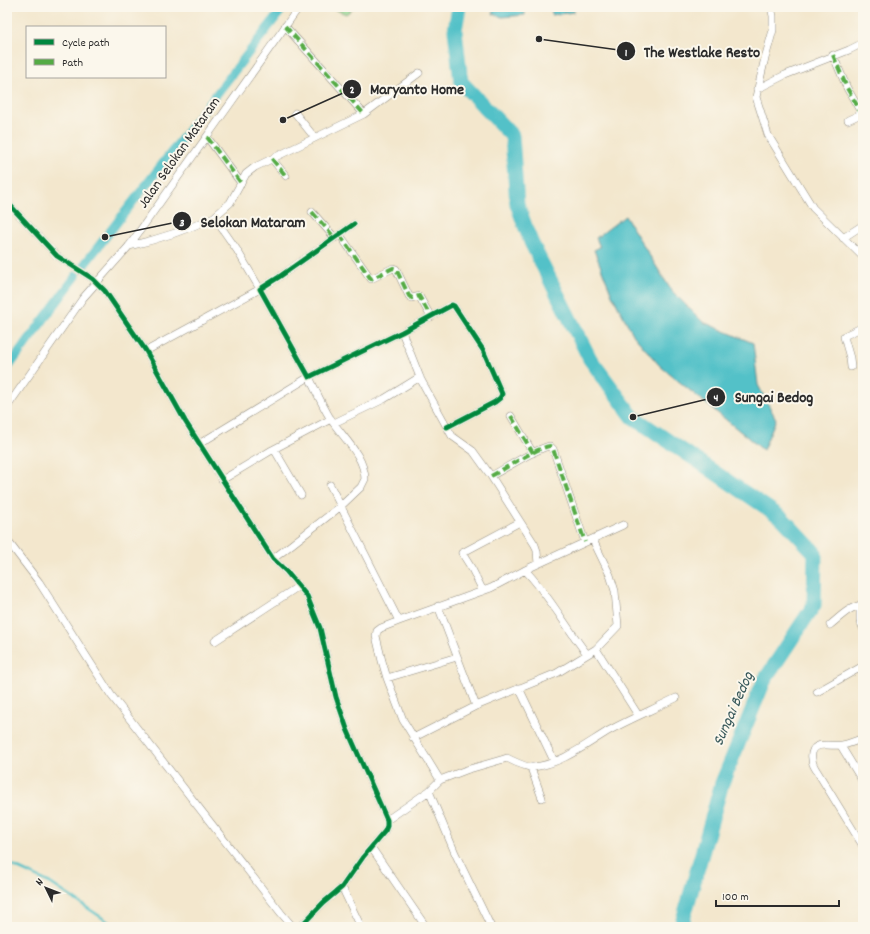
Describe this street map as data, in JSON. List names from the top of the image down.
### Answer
{
  "streets": {
    "street": ["Jalan Selokan Mataram"]
  },
  "water": ["Sungai Bedog"],
  "places": [
    "The Westlake Resto",
    "Maryanto Home",
    "Selokan Mataram",
    "Sungai Bedog"
  ],
  "legend": ["Cycle path", "Path"],
  "scale_bar": "100 m",
  "north": "top left"
}
